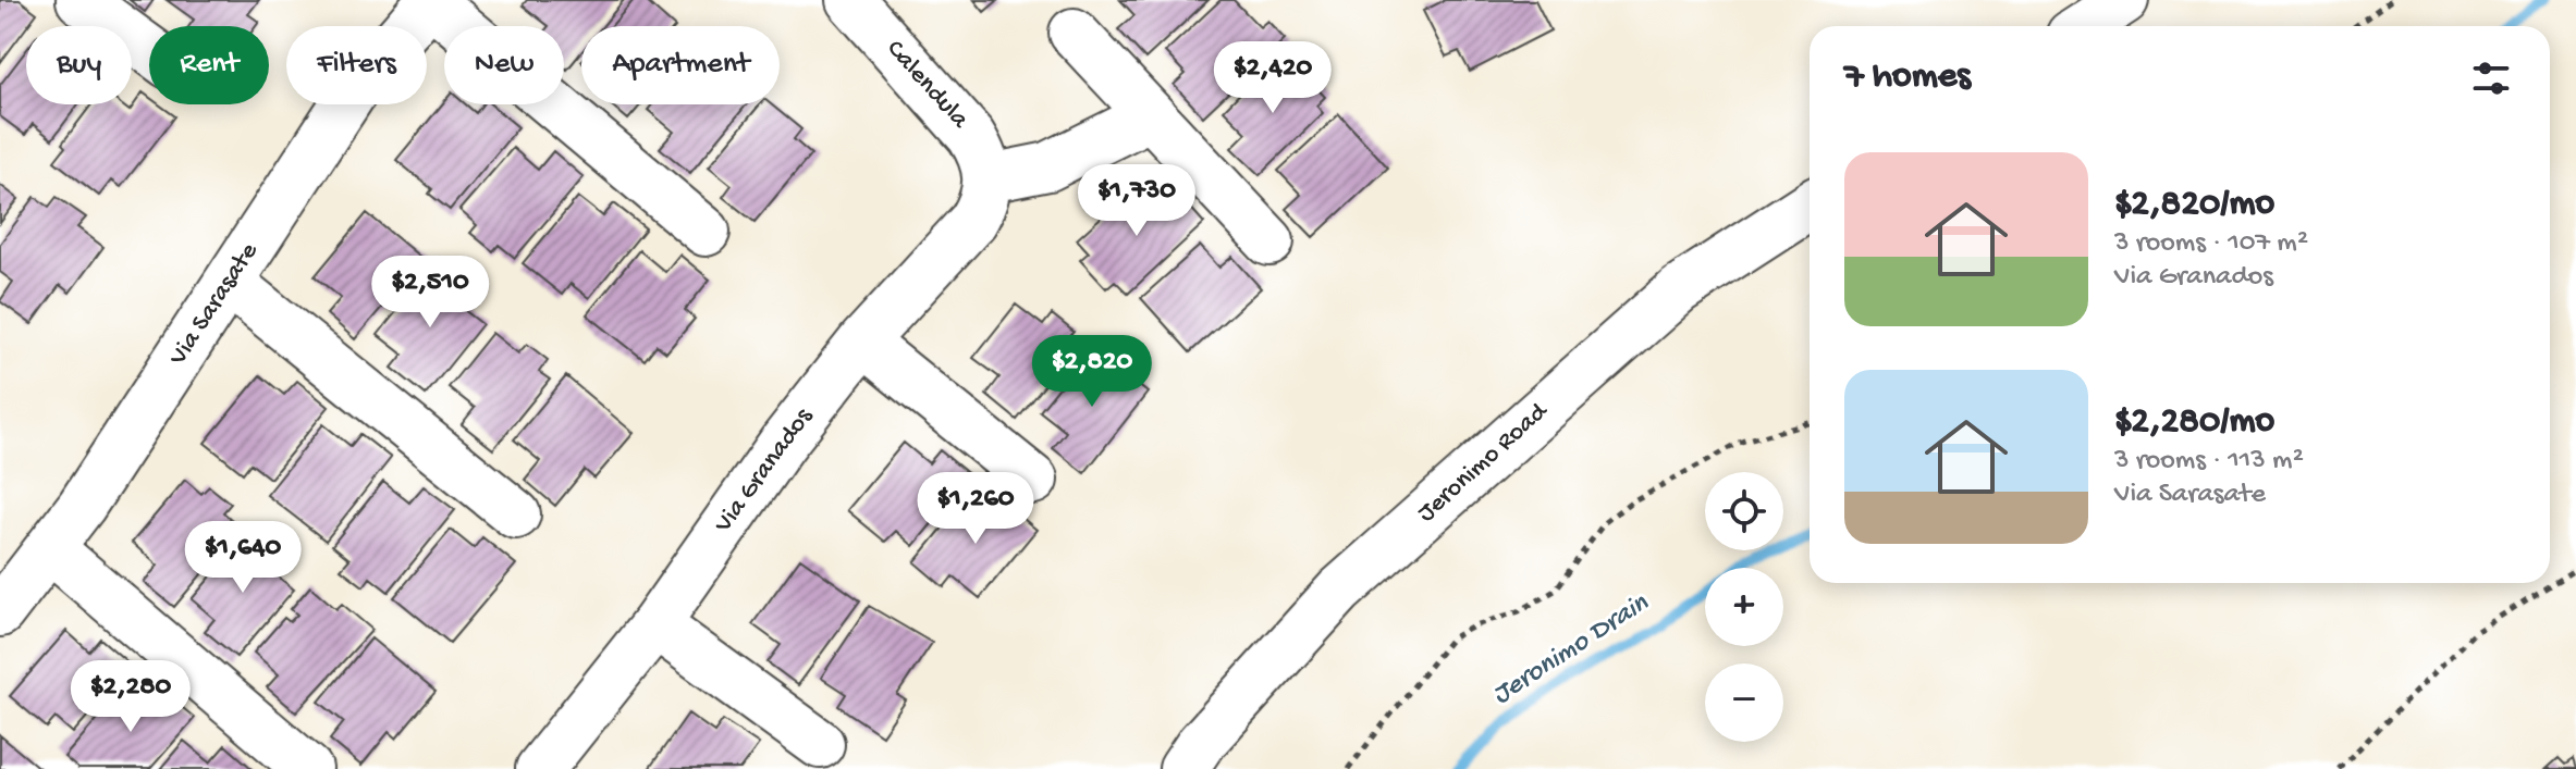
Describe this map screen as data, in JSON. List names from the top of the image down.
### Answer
{
  "streets": {
    "street": [
      "Calendula",
      "Via Sarasate",
      "Jeronimo Road",
      "Via Granados"
    ]
  },
  "crossings": [
    ["Calendula", "Via Granados"]
  ],
  "water": ["Jeronimo Drain"],
  "page": {
    "chip": [
      "Buy",
      "Rent",
      "Filters",
      "New",
      "Apartment"
    ],
    "heading": "7 homes",
    "price": [
      "$2,420",
      "$1,730",
      "$2,510",
      "$2,820",
      "$1,260",
      "$1,640",
      "$2,280"
    ],
    "list": [
      {
        "name": "$2,820/mo",
        "note": "3 rooms · 107 m² · Via Granados"
      },
      {
        "name": "$2,280/mo",
        "note": "3 rooms · 113 m² · Via Sarasate"
      }
    ],
    "map_buttons": ["+", "−"]
  }
}
